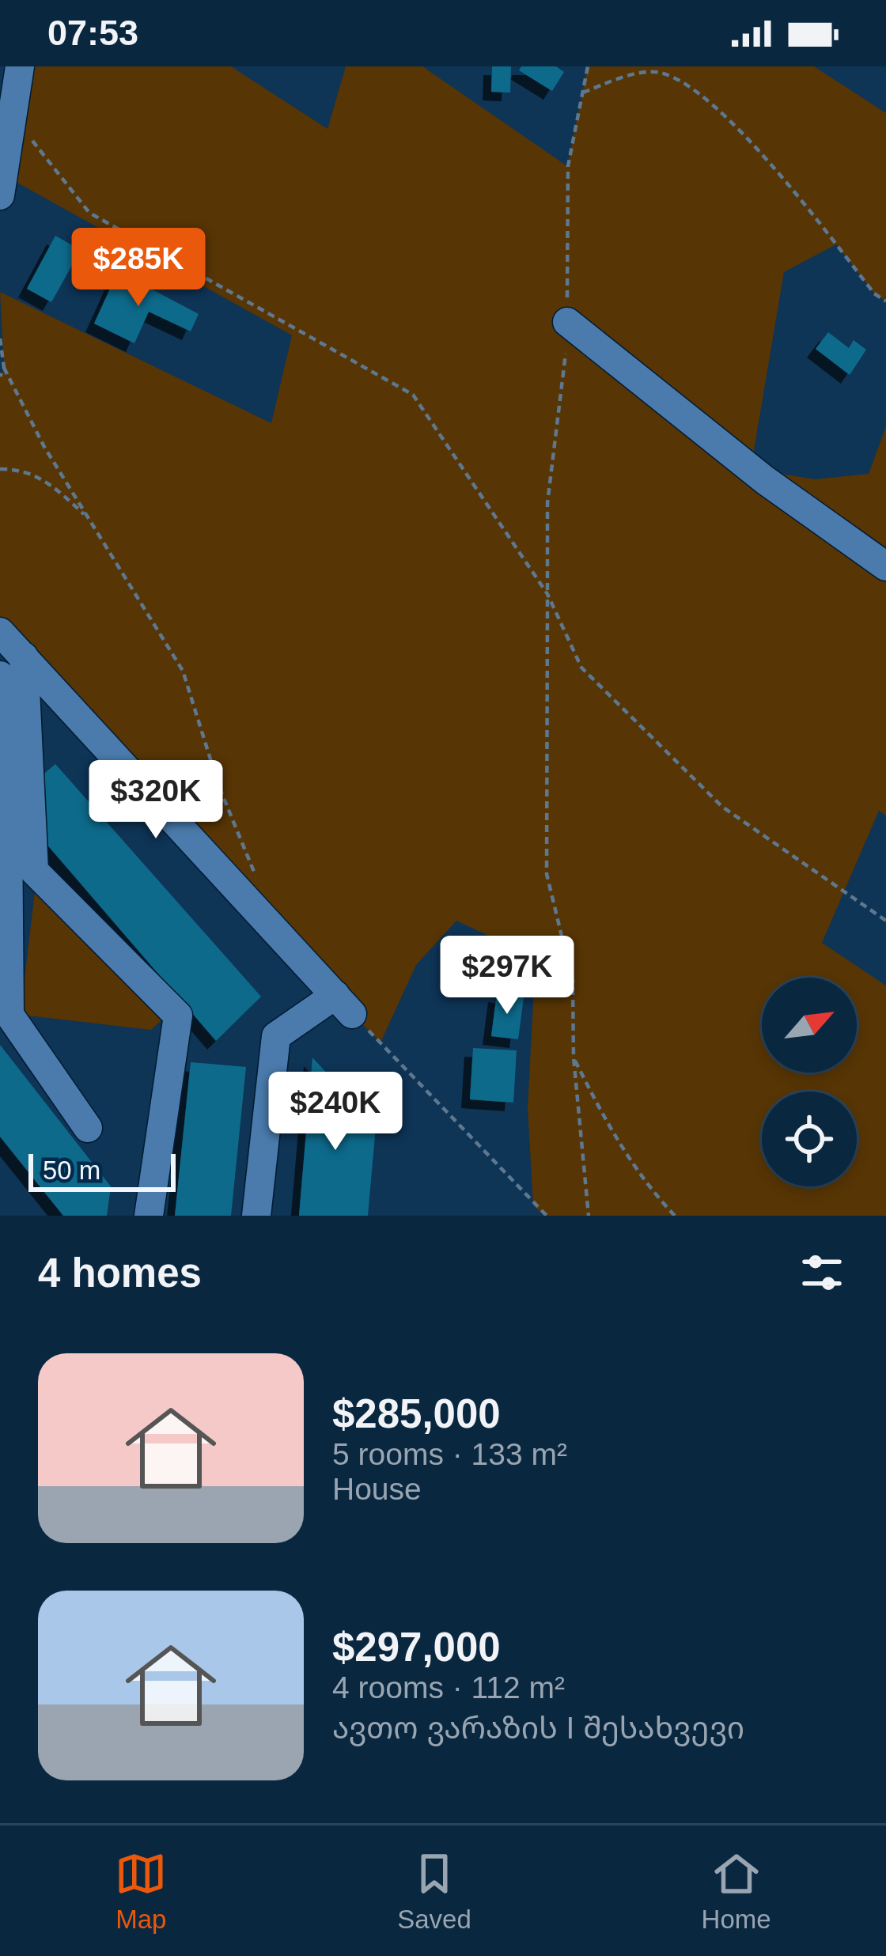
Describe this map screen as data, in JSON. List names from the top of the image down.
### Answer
{
  "scale_bar": "50 m",
  "north": "top right",
  "page": {
    "status": "07:53",
    "price": [
      "$285K",
      "$320K",
      "$297K",
      "$240K"
    ],
    "scale": "50 m",
    "heading": "4 homes",
    "list": [
      {
        "name": "$285,000",
        "note": "5 rooms · 133 m² · House"
      },
      {
        "name": "$297,000",
        "note": "4 rooms · 112 m² · ავთო ვარაზის I შესახვევი"
      }
    ],
    "tabs": ["Map", "Saved", "Home"]
  }
}
